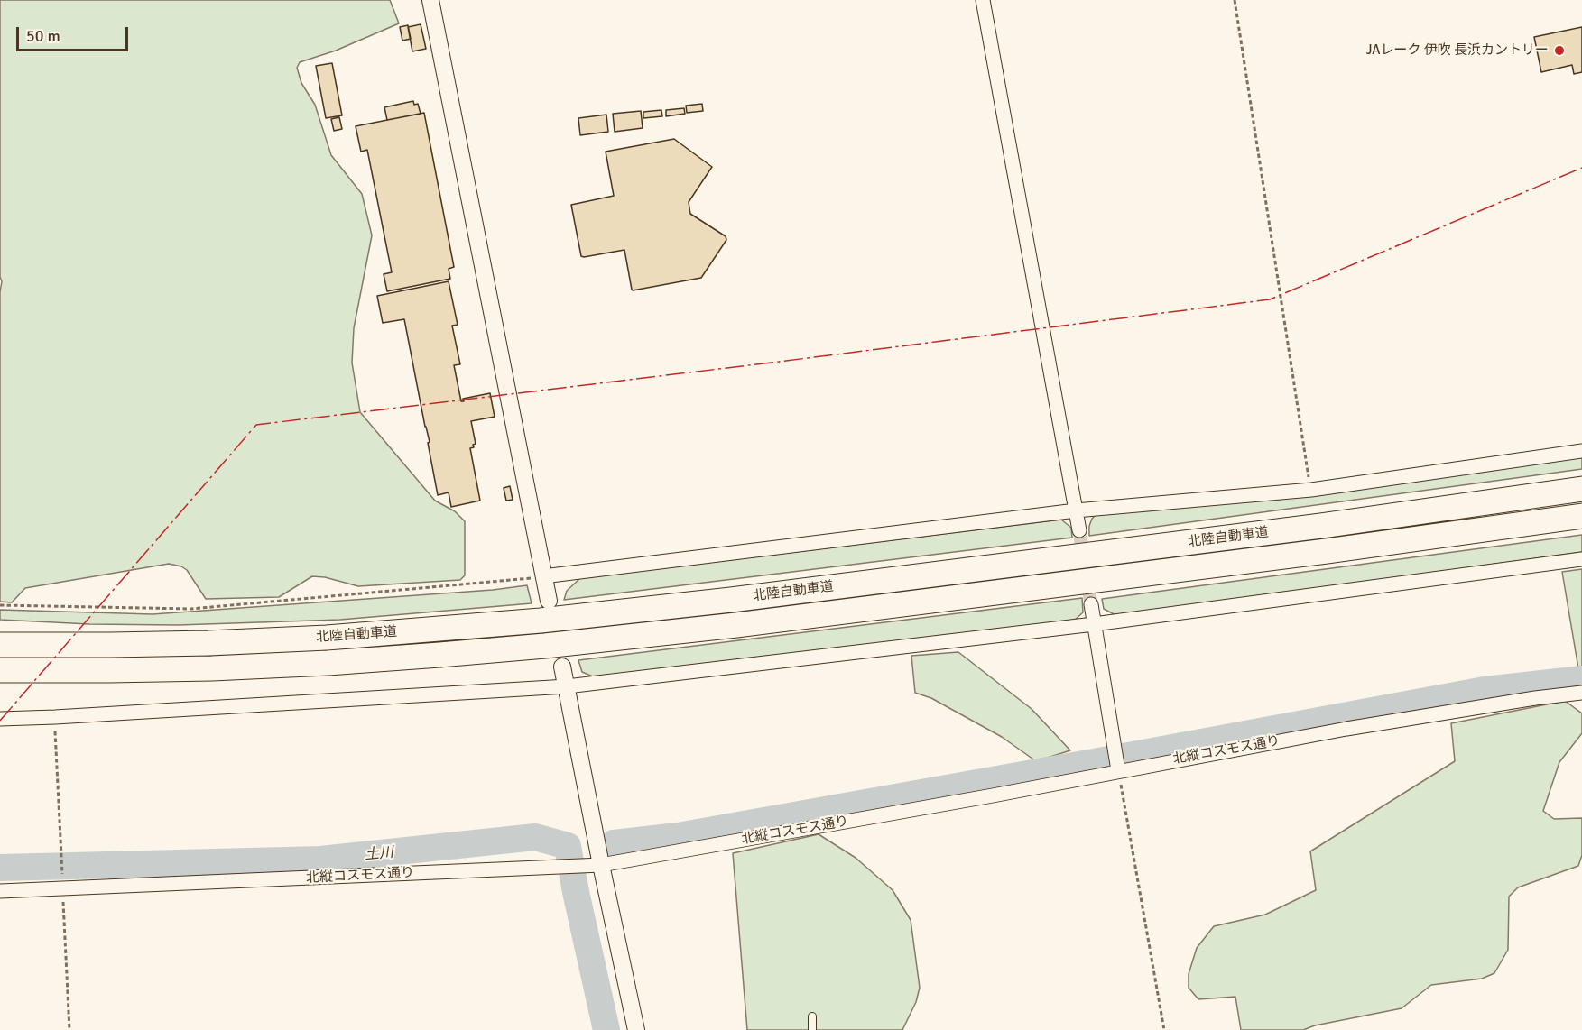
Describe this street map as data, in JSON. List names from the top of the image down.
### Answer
{
  "streets": {
    "highway": ["北陸自動車道"],
    "street": ["北縦コスモス通り"]
  },
  "water": ["土川"],
  "places": ["JAレーク 伊吹 長浜カントリー"],
  "scale_bar": "50 m"
}
